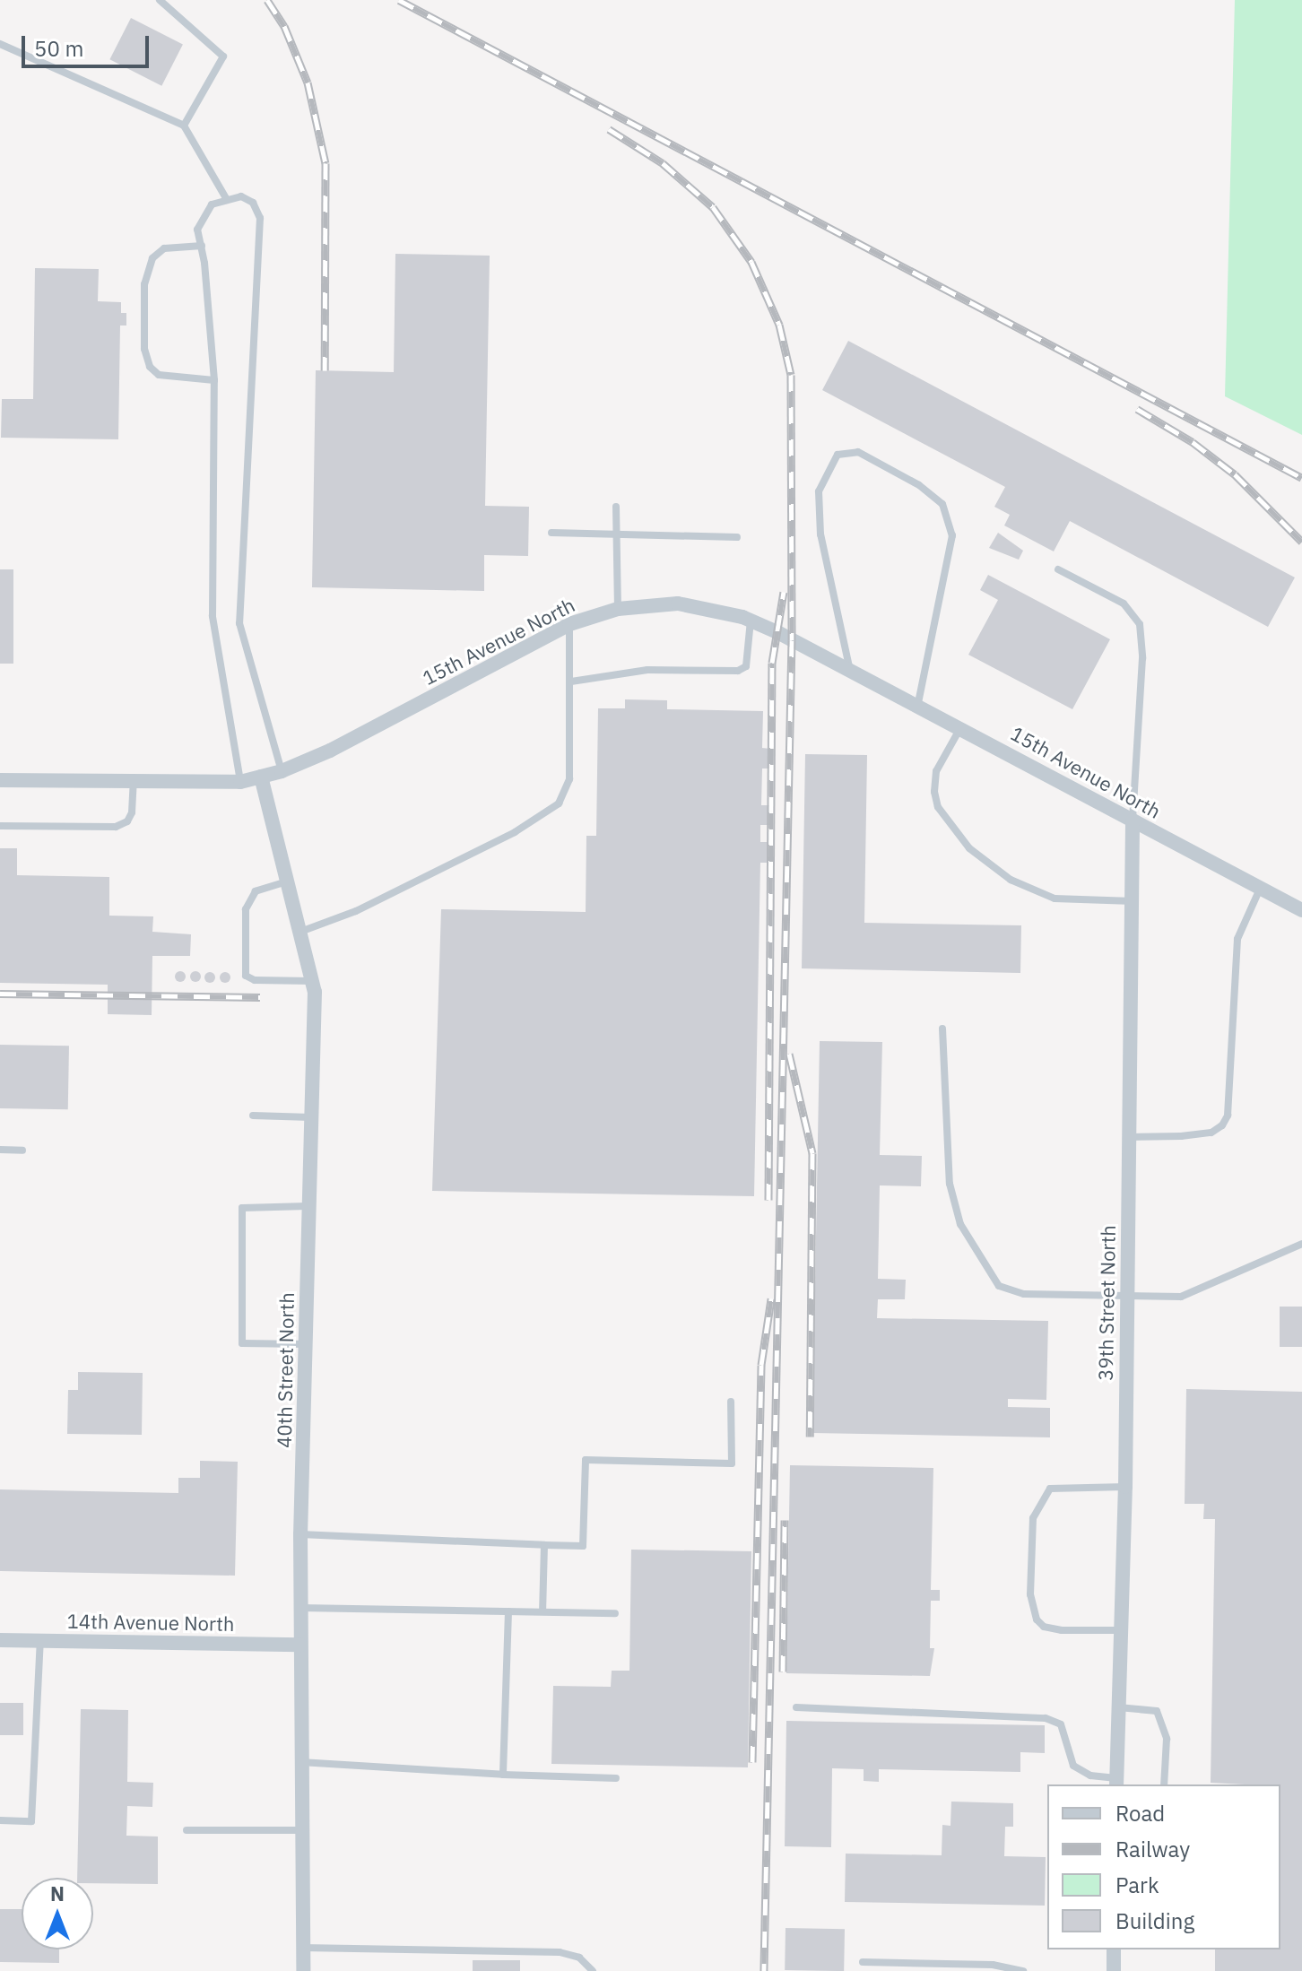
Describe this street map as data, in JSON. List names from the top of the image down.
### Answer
{
  "streets": {
    "street": [
      "15th Avenue North",
      "39th Street North",
      "40th Street North",
      "14th Avenue North"
    ]
  },
  "crossings": [
    ["15th Avenue North", "39th Street North"],
    ["15th Avenue North", "40th Street North"],
    ["40th Street North", "14th Avenue North"]
  ],
  "legend": [
    "Road",
    "Railway",
    "Park",
    "Building"
  ],
  "scale_bar": "50 m",
  "north": "top"
}
